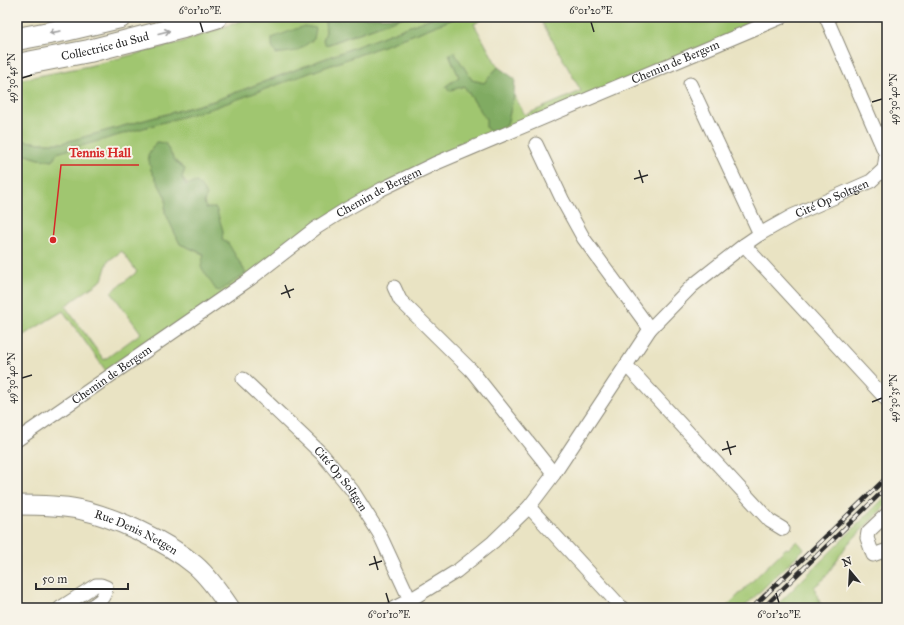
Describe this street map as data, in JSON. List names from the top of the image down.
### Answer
{
  "streets": {
    "highway": ["Collectrice du Sud"],
    "main road": ["Rue Denis Netgen"],
    "street": ["Chemin de Bergem", "Cité Op Soltgen"]
  },
  "places": ["Tennis Hall"],
  "scale_bar": "50 m",
  "north": "top",
  "coordinates": [
    "6°01'10\"E",
    "6°01'20\"E",
    "49°30'45\"N",
    "49°30'40\"N",
    "49°30'35\"N"
  ]
}
